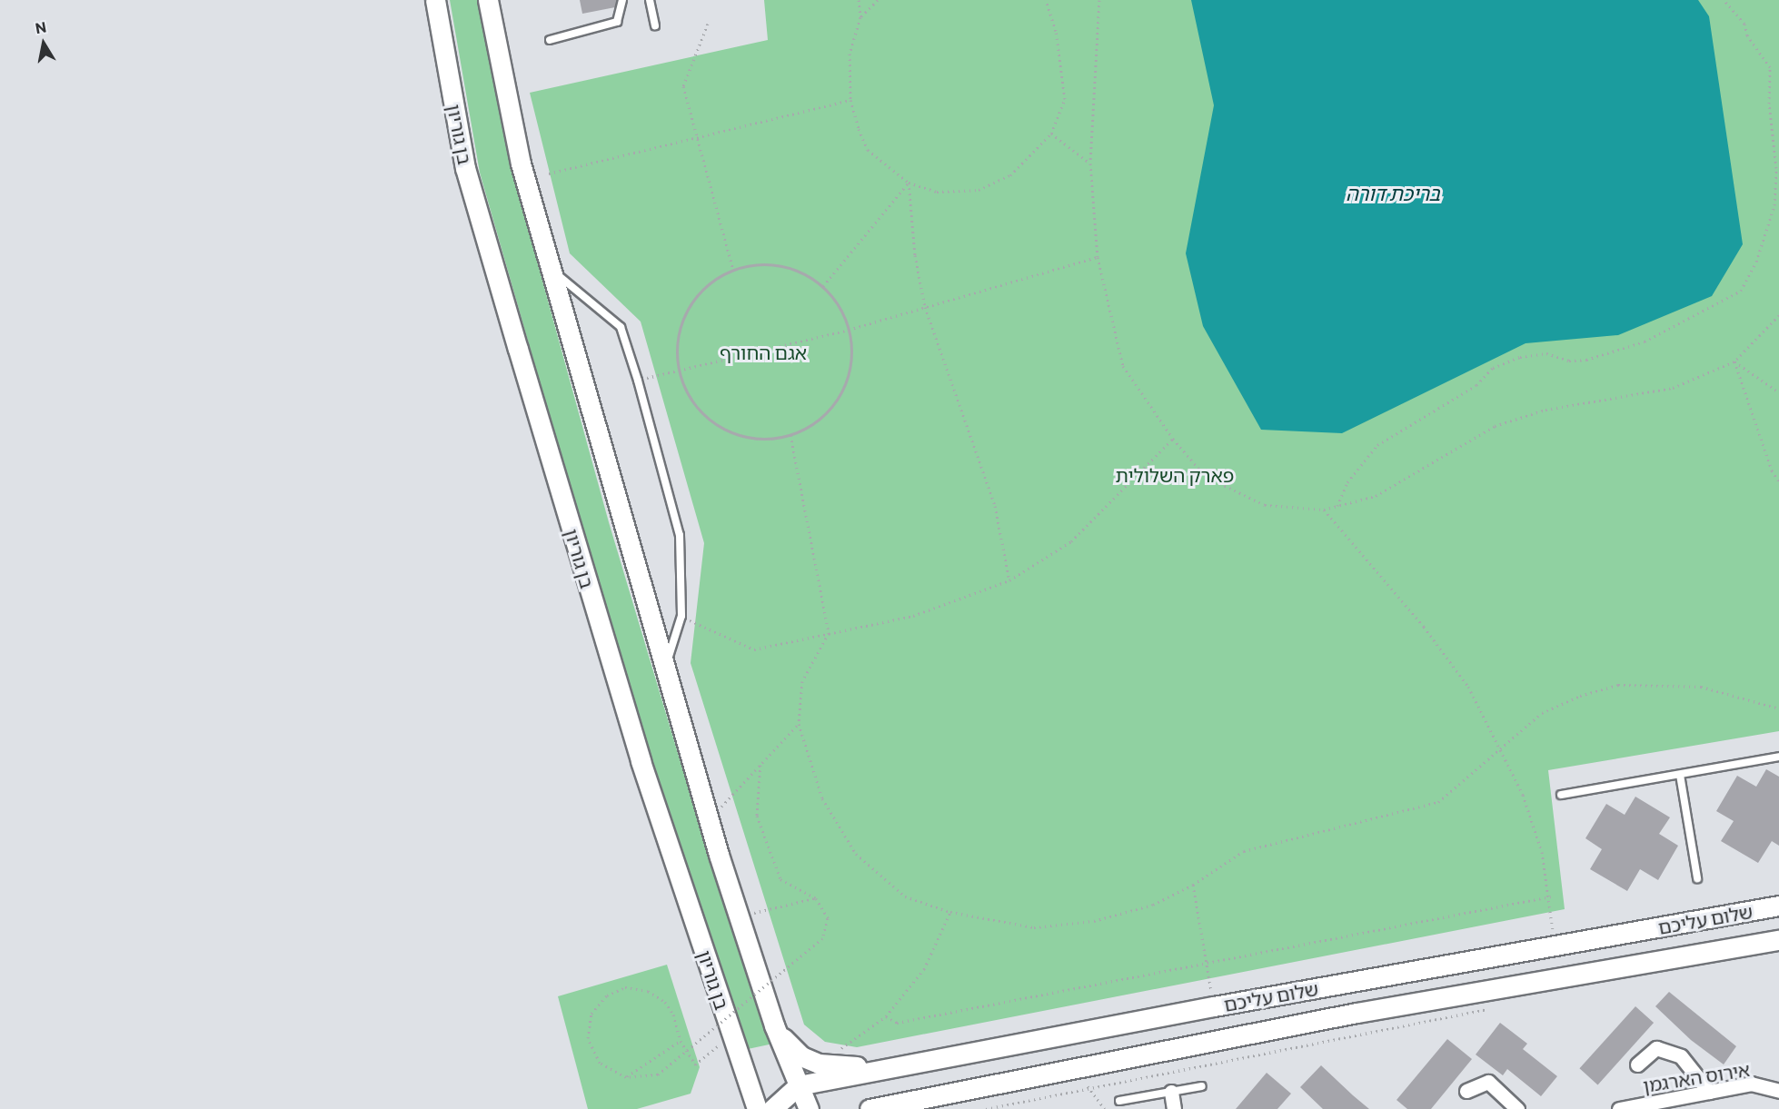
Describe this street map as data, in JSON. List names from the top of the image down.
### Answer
{
  "streets": {
    "main road": ["בן גוריון", "שלום עליכם"],
    "street": ["אירוס הארגמן"]
  },
  "water": ["בריכת דורה"],
  "parks": ["אגם החורף", "פארק השלולית"],
  "north": "top"
}
